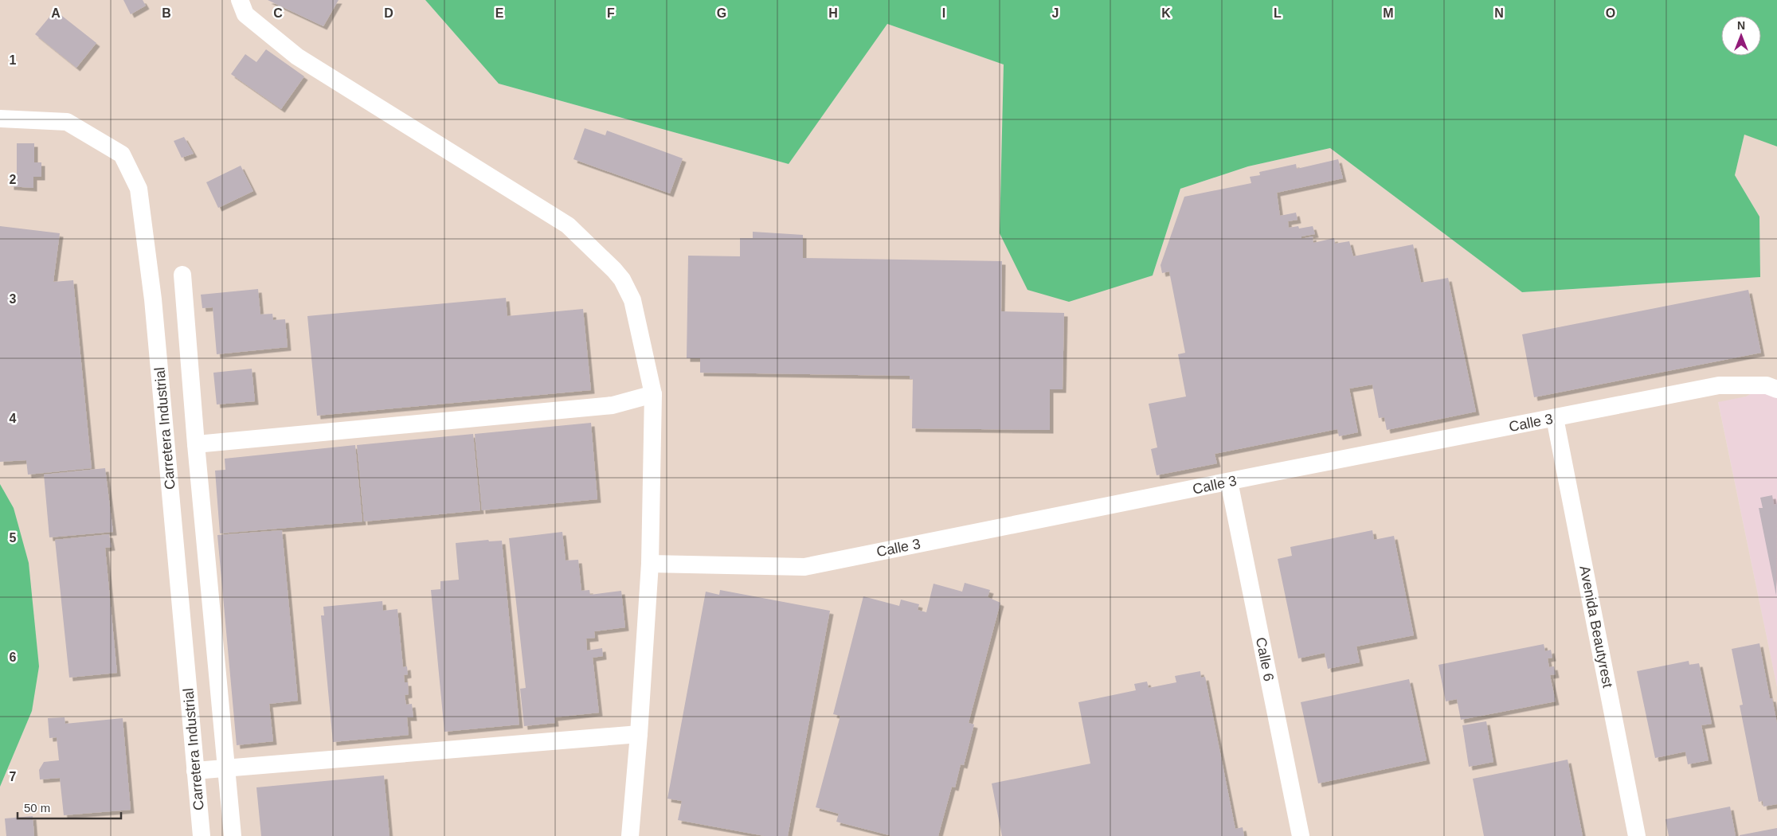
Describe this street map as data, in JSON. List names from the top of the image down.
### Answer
{
  "streets": {
    "street": [
      "Calle 3",
      "Carretera Industrial",
      "Avenida Beautyrest",
      "Calle 6"
    ]
  },
  "crossings": [
    ["Calle 3", "Avenida Beautyrest"],
    ["Calle 3", "Calle 6"]
  ],
  "scale_bar": "50 m",
  "north": "top",
  "grid": {
    "columns": [
      "A",
      "B",
      "C",
      "D",
      "E",
      "F",
      "G",
      "H",
      "I",
      "J",
      "K",
      "L",
      "M",
      "N",
      "O"
    ],
    "rows": [
      "1",
      "2",
      "3",
      "4",
      "5",
      "6",
      "7"
    ]
  }
}
